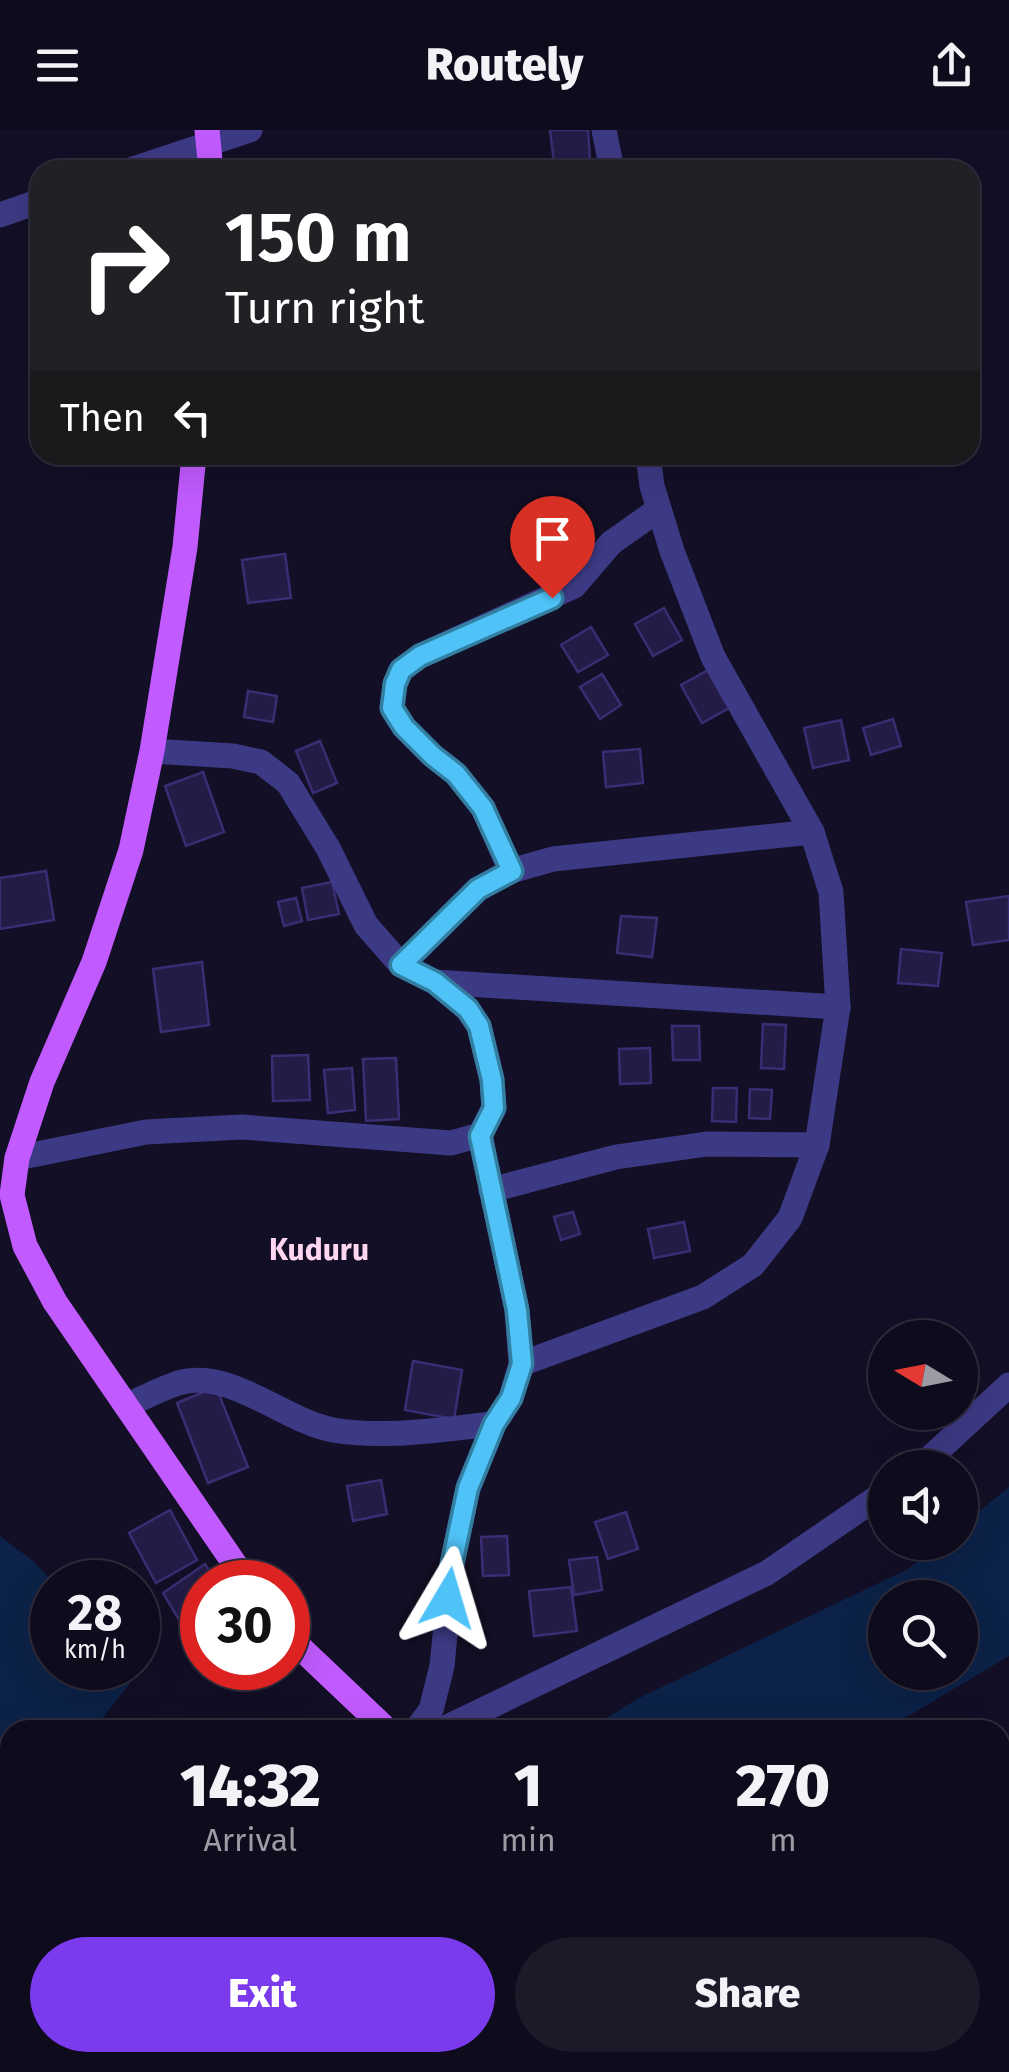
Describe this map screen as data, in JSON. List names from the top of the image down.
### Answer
{
  "districts": ["Kuduru"],
  "north": "left",
  "page": {
    "header": "Routely",
    "turn": ["150 m", "Turn right"],
    "then": "Then",
    "speed": "28 km/h",
    "limit": "30",
    "eta": [
      "14:32",
      "Arrival",
      "1",
      "min",
      "270",
      "m"
    ],
    "buttons": ["Exit", "Share"]
  }
}
